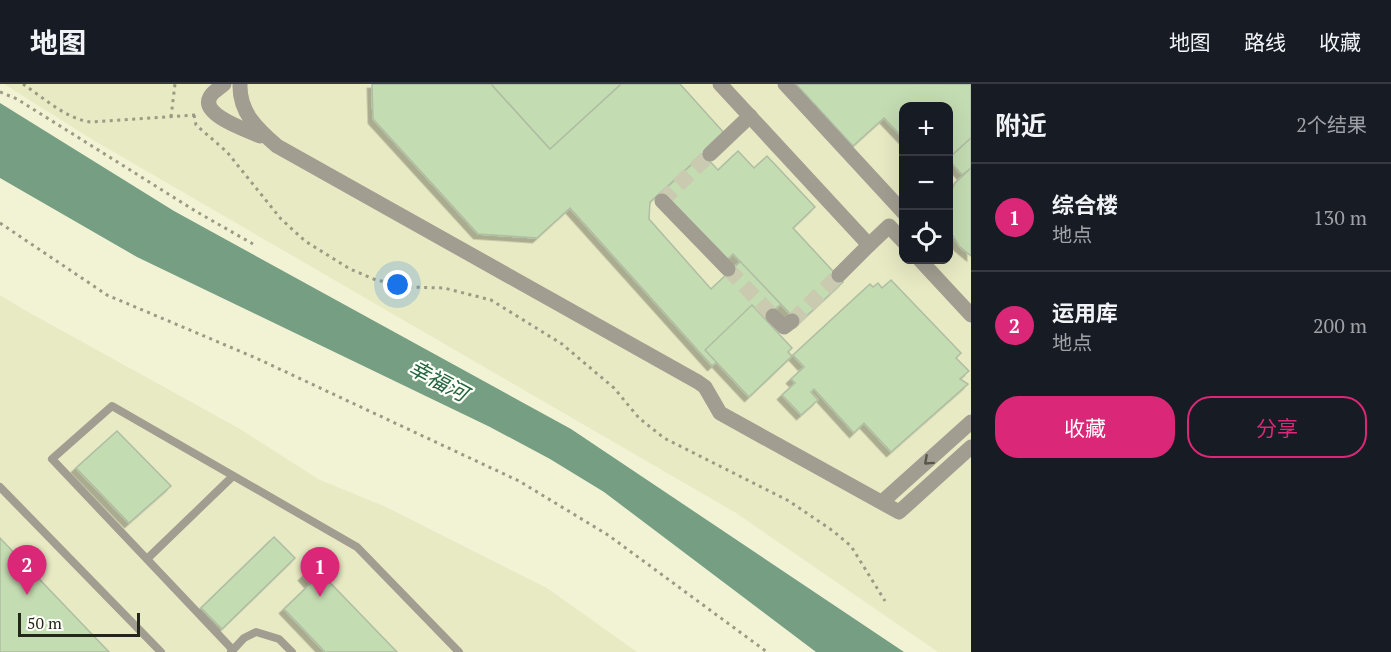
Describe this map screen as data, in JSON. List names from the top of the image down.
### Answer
{
  "water": ["幸福河"],
  "scale_bar": "50 m",
  "page": {
    "header": "地图",
    "nav": ["地图", "路线", "收藏"],
    "heading": ["附近", "2个结果"],
    "map_buttons": ["+", "−"],
    "list": [
      {
        "mark": "1",
        "name": "综合楼",
        "note": "地点",
        "value": "130 m"
      },
      {
        "mark": "2",
        "name": "运用库",
        "note": "地点",
        "value": "200 m"
      }
    ],
    "buttons": ["收藏", "分享"],
    "pins": ["2", "1"],
    "scale": "50 m"
  }
}
